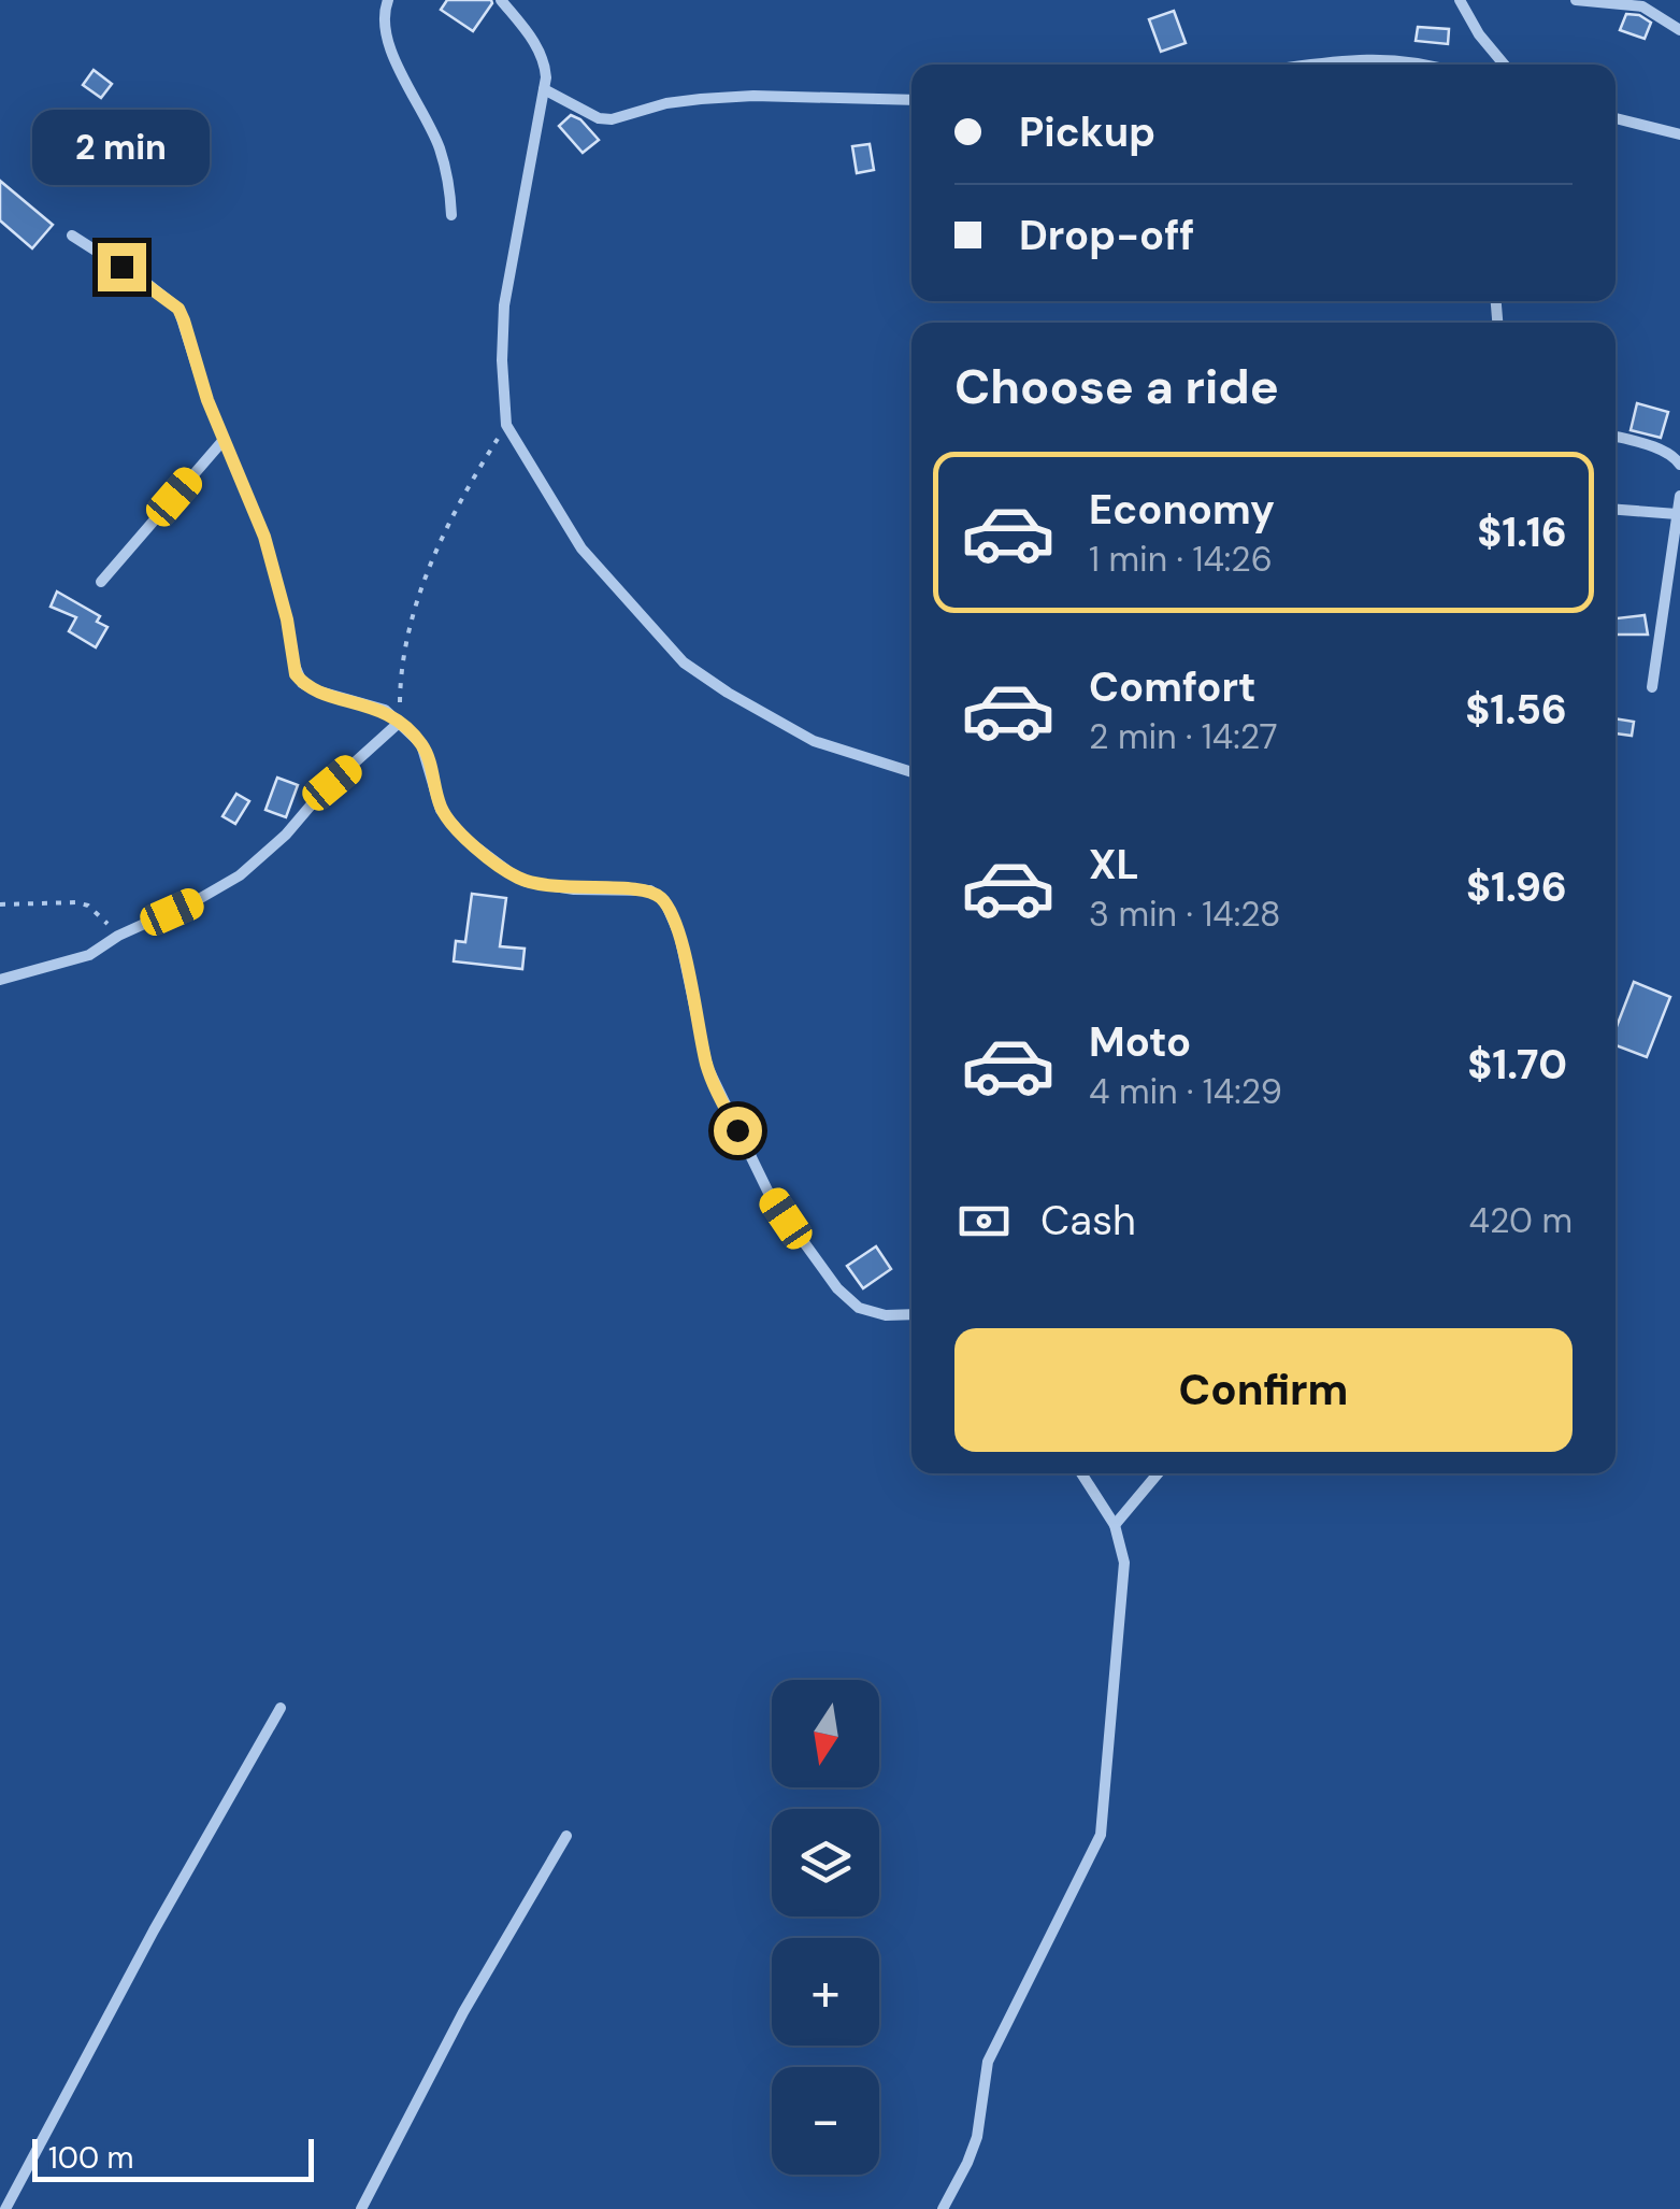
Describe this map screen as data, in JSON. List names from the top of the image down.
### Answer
{
  "scale_bar": "100 m",
  "north": "bottom",
  "page": {
    "banner": ["Pickup", "Drop-off"],
    "bubble": "2 min",
    "heading": "Choose a ride",
    "list": [
      {
        "name": "Economy",
        "note": "1 min · 14:26",
        "value": "$1.16"
      },
      {
        "name": "Comfort",
        "note": "2 min · 14:27",
        "value": "$1.56"
      },
      {
        "name": "XL",
        "note": "3 min · 14:28",
        "value": "$1.96"
      },
      {
        "name": "Moto",
        "note": "4 min · 14:29",
        "value": "$1.70"
      }
    ],
    "pay": ["Cash", "420 m"],
    "buttons": "Confirm",
    "map_buttons": ["+", "−"],
    "scale": "100 m"
  }
}
